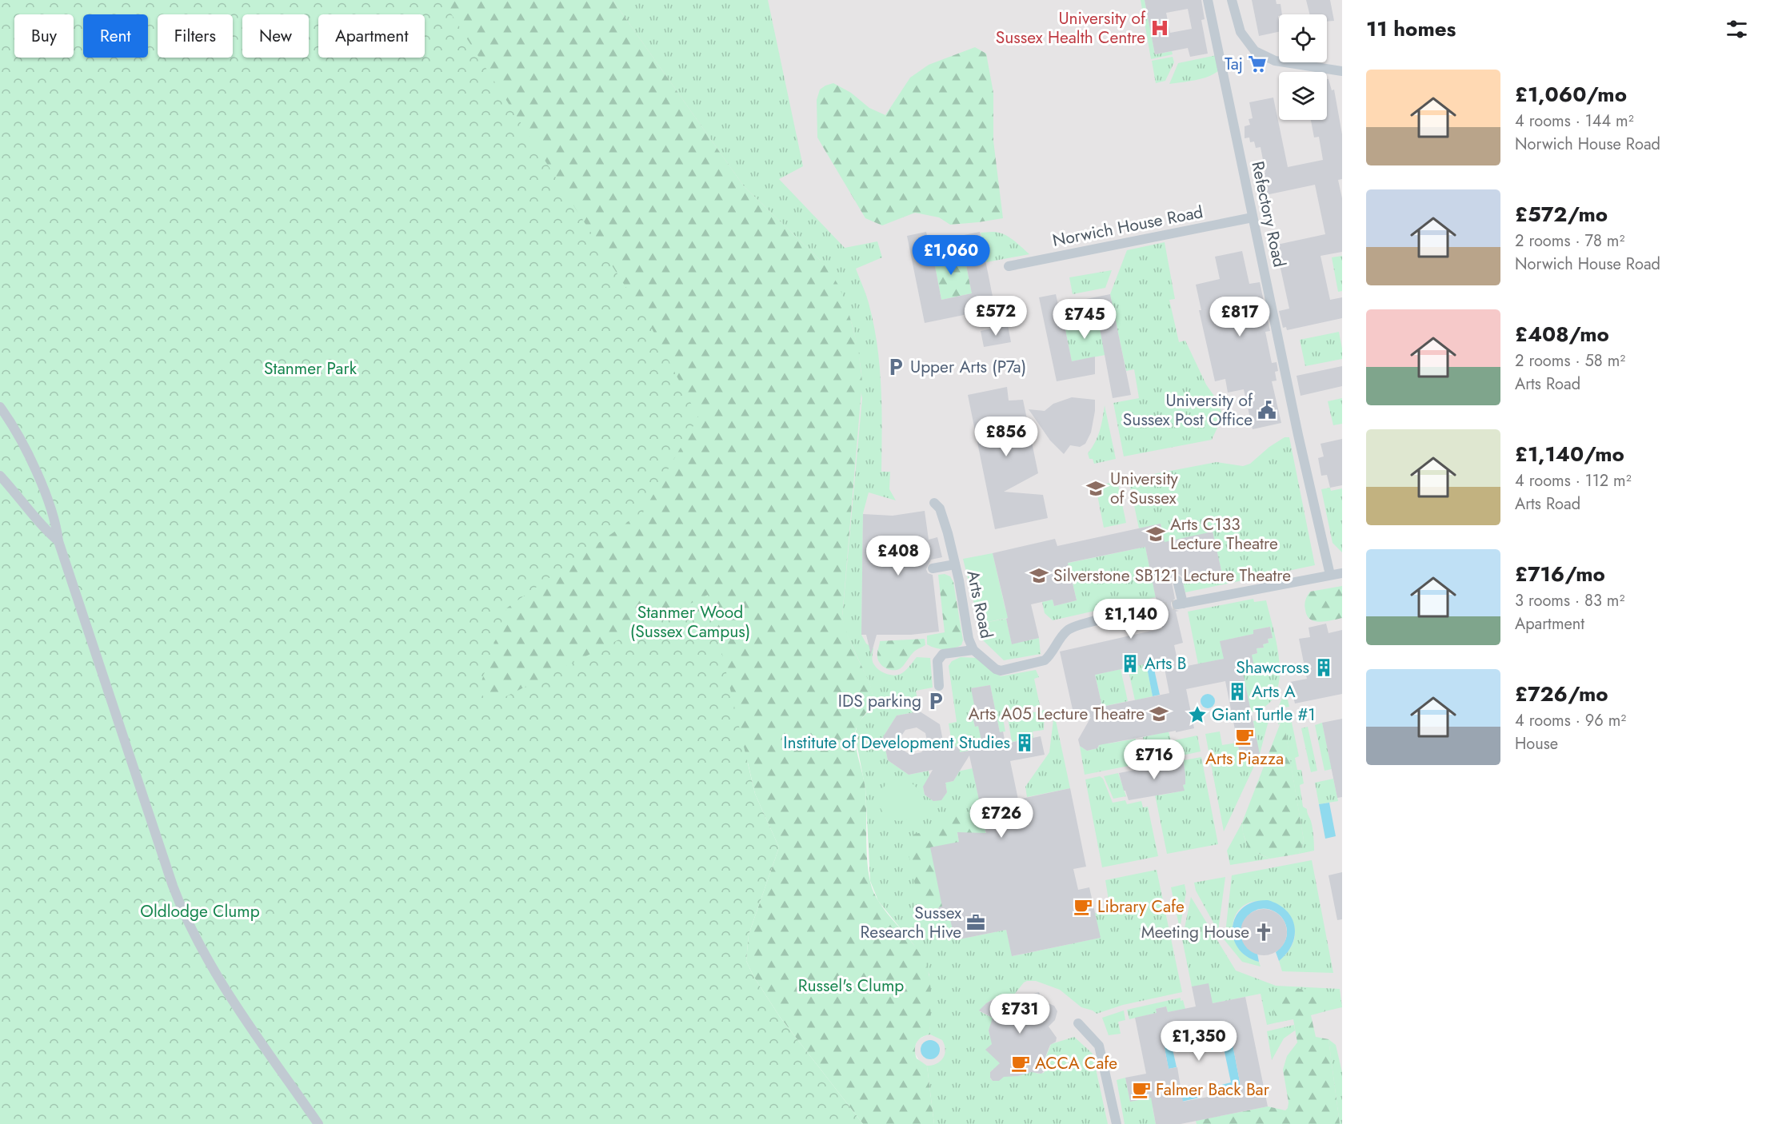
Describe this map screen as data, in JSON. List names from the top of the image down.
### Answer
{
  "streets": {
    "street": ["Refectory Road", "Norwich House Road", "Arts Road"]
  },
  "crossings": [
    ["Refectory Road", "Norwich House Road"]
  ],
  "parks": [
    "Stanmer Park",
    "Stanmer Wood (Sussex Campus)",
    "Oldlodge Clump",
    "Russel's Clump"
  ],
  "places": {
    "hospital": ["University of Sussex Health Centre"],
    "supermarket": ["Taj"],
    "parking": ["Upper Arts (P7a)", "IDS parking"],
    "public building": ["University of Sussex Post Office"],
    "school or university": [
      "University of Sussex",
      "Arts C133 Lecture Theatre",
      "Silverstone SB121 Lecture Theatre",
      "Arts A05 Lecture Theatre"
    ],
    "building": [
      "Arts B",
      "Shawcross",
      "Arts A",
      "Institute of Development Studies"
    ],
    "place": ["Giant Turtle #1"],
    "cafe": [
      "Arts Piazza",
      "Library Cafe",
      "ACCA Cafe",
      "Falmer Back Bar"
    ],
    "office": ["Sussex Research Hive"],
    "church": ["Meeting House"]
  },
  "page": {
    "heading": "11 homes",
    "chip": [
      "Buy",
      "Rent",
      "Filters",
      "New",
      "Apartment"
    ],
    "list": [
      {
        "name": "£1,060/mo",
        "note": "4 rooms · 144 m² · Norwich House Road"
      },
      {
        "name": "£572/mo",
        "note": "2 rooms · 78 m² · Norwich House Road"
      },
      {
        "name": "£408/mo",
        "note": "2 rooms · 58 m² · Arts Road"
      },
      {
        "name": "£1,140/mo",
        "note": "4 rooms · 112 m² · Arts Road"
      },
      {
        "name": "£716/mo",
        "note": "3 rooms · 83 m² · Apartment"
      },
      {
        "name": "£726/mo",
        "note": "4 rooms · 96 m² · House"
      }
    ],
    "price": [
      "£1,060",
      "£572",
      "£817",
      "£745",
      "£856",
      "£408",
      "£1,140",
      "£716",
      "£726",
      "£731",
      "£1,350"
    ]
  }
}
